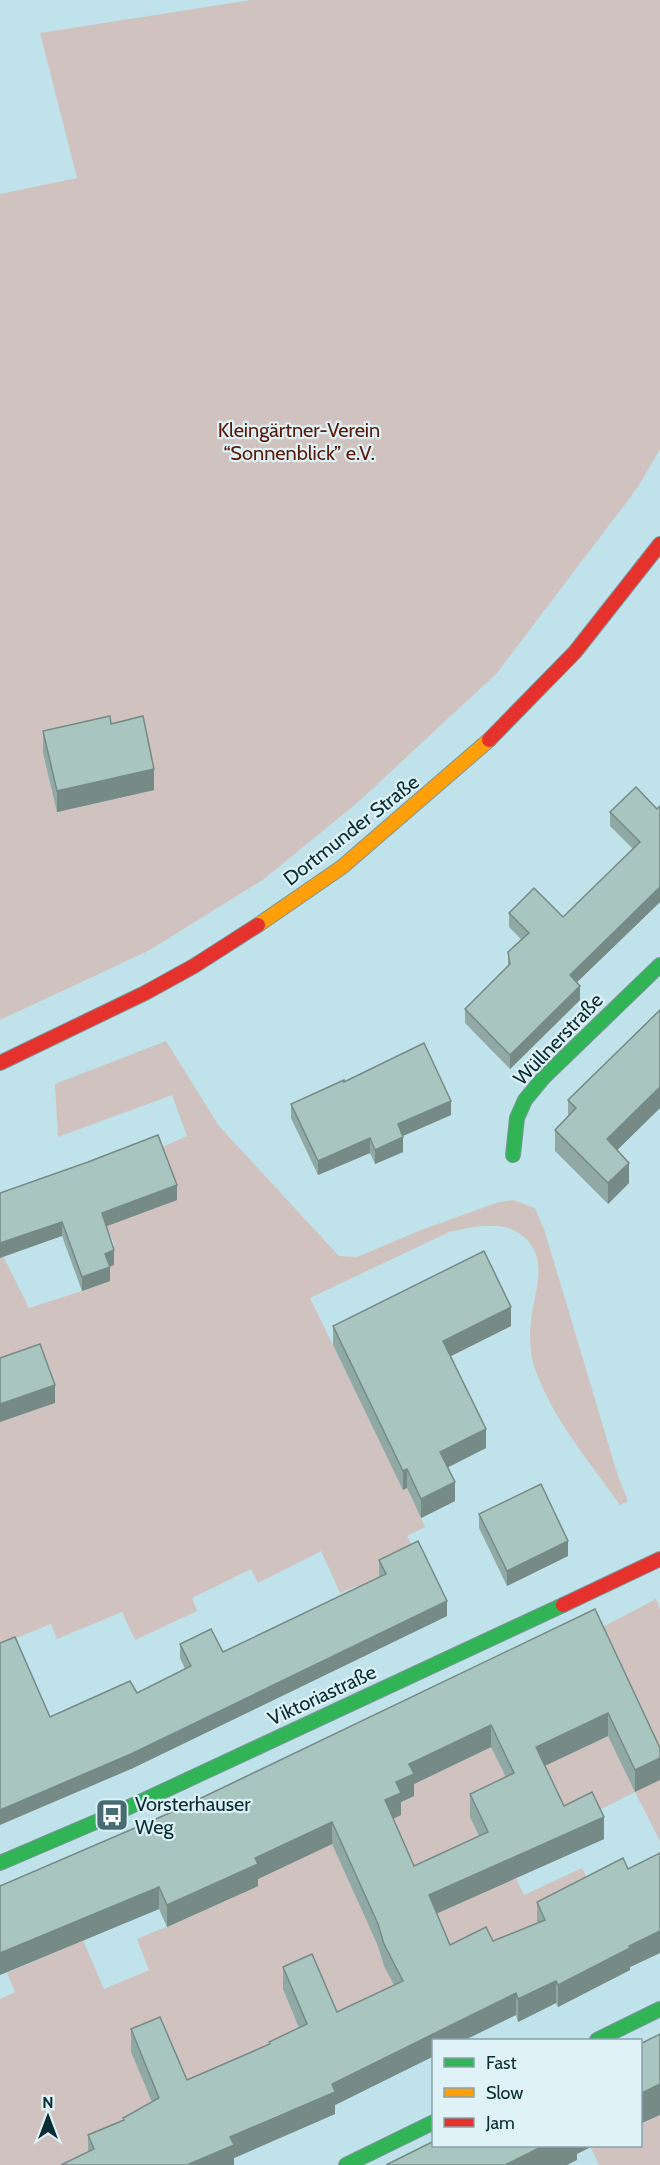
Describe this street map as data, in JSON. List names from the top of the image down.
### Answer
{
  "streets": {
    "street": ["Dortmunder Straße", "Wüllnerstraße", "Viktoriastraße"]
  },
  "parks": ["Kleingärtner-Verein “Sonnenblick” e.V."],
  "places": {
    "bus stop": ["Vorsterhauser Weg"]
  },
  "legend": ["Fast", "Slow", "Jam"],
  "north": "top"
}
